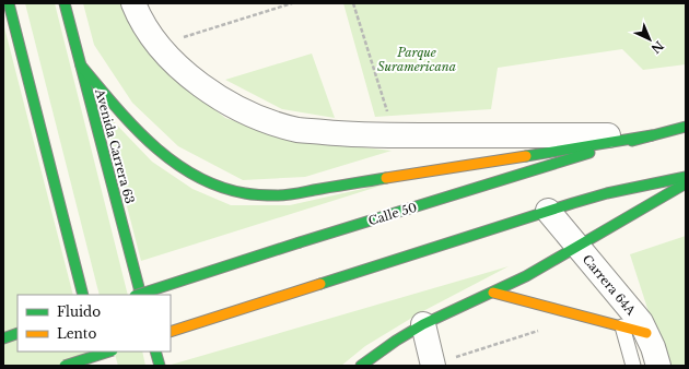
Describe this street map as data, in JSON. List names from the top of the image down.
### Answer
{
  "streets": {
    "main road": ["Avenida Carrera 63", "Calle 50"],
    "street": ["Carrera 64A"]
  },
  "parks": ["Parque Suramericana"],
  "legend": ["Fluido", "Lento"],
  "north": "bottom right"
}
